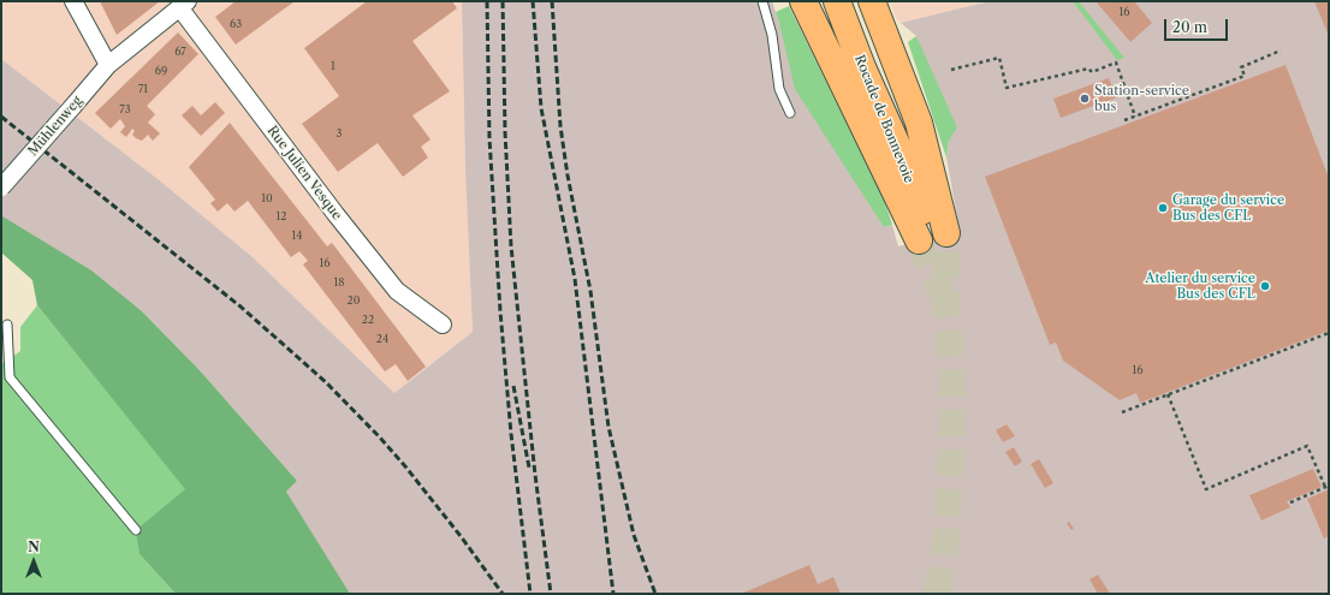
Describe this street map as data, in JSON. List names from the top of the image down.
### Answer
{
  "streets": {
    "highway": ["Rocade de Bonnevoie"],
    "street": ["Mühlenweg", "Rue Julien Vesque"]
  },
  "crossings": [
    ["Mühlenweg", "Rue Julien Vesque"]
  ],
  "places": ["Station-service bus", "Garage du service Bus des CFL", "Atelier du service Bus des CFL"],
  "house_numbers": [
    "16",
    "63",
    "67",
    "1",
    "69",
    "71",
    "73",
    "3",
    "10",
    "12",
    "14",
    "16",
    "18",
    "20",
    "22",
    "24",
    "16"
  ],
  "scale_bar": "20 m",
  "north": "top"
}
